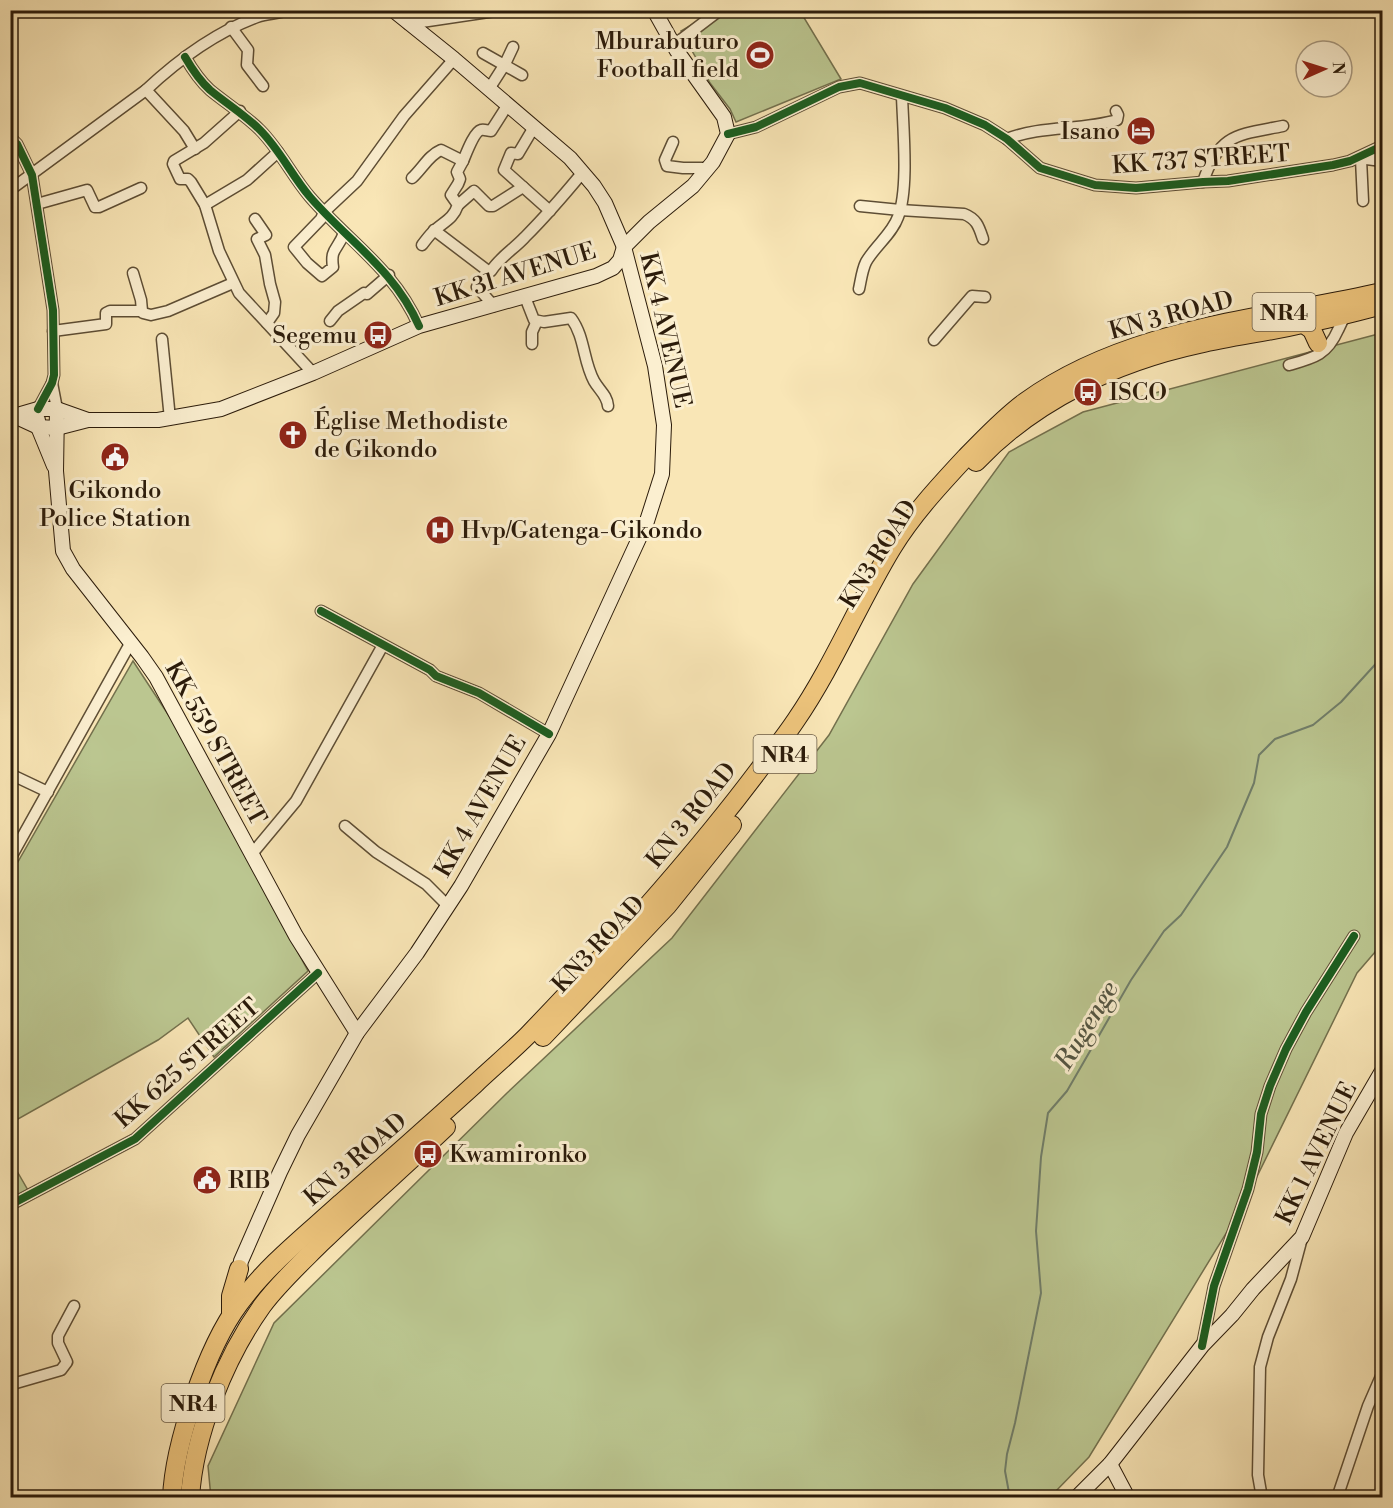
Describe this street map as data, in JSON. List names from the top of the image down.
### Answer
{
  "streets": {
    "highway": ["NR4", "KN 3 ROAD", "KN3 ROAD"],
    "main road": [
      "KK 31 AVENUE",
      "KK 4 AVENUE",
      "KK 559 STREET",
      "KK 1 AVENUE"
    ],
    "street": ["KK 737 STREET", "KK 625 STREET"]
  },
  "crossings": [
    ["KK 737 STREET", "KK 31 AVENUE"],
    ["KK 31 AVENUE", "KK 4 AVENUE"],
    ["KK 31 AVENUE", "KK 559 STREET"],
    ["NR4", "KN 3 ROAD"],
    ["KN 3 ROAD", "KN3 ROAD"],
    ["KK 4 AVENUE", "KK 559 STREET"],
    ["KK 559 STREET", "KK 625 STREET"]
  ],
  "water": ["Rugenge"],
  "places": {
    "sports": ["Mburabuturo Football field"],
    "hotel": ["Isano"],
    "bus stop": ["Segemu", "ISCO", "Kwamironko"],
    "church": ["Église Methodiste de Gikondo"],
    "public building": ["Gikondo Police Station", "RIB"],
    "hospital": ["Hvp/Gatenga-Gikondo"]
  },
  "north": "right"
}
